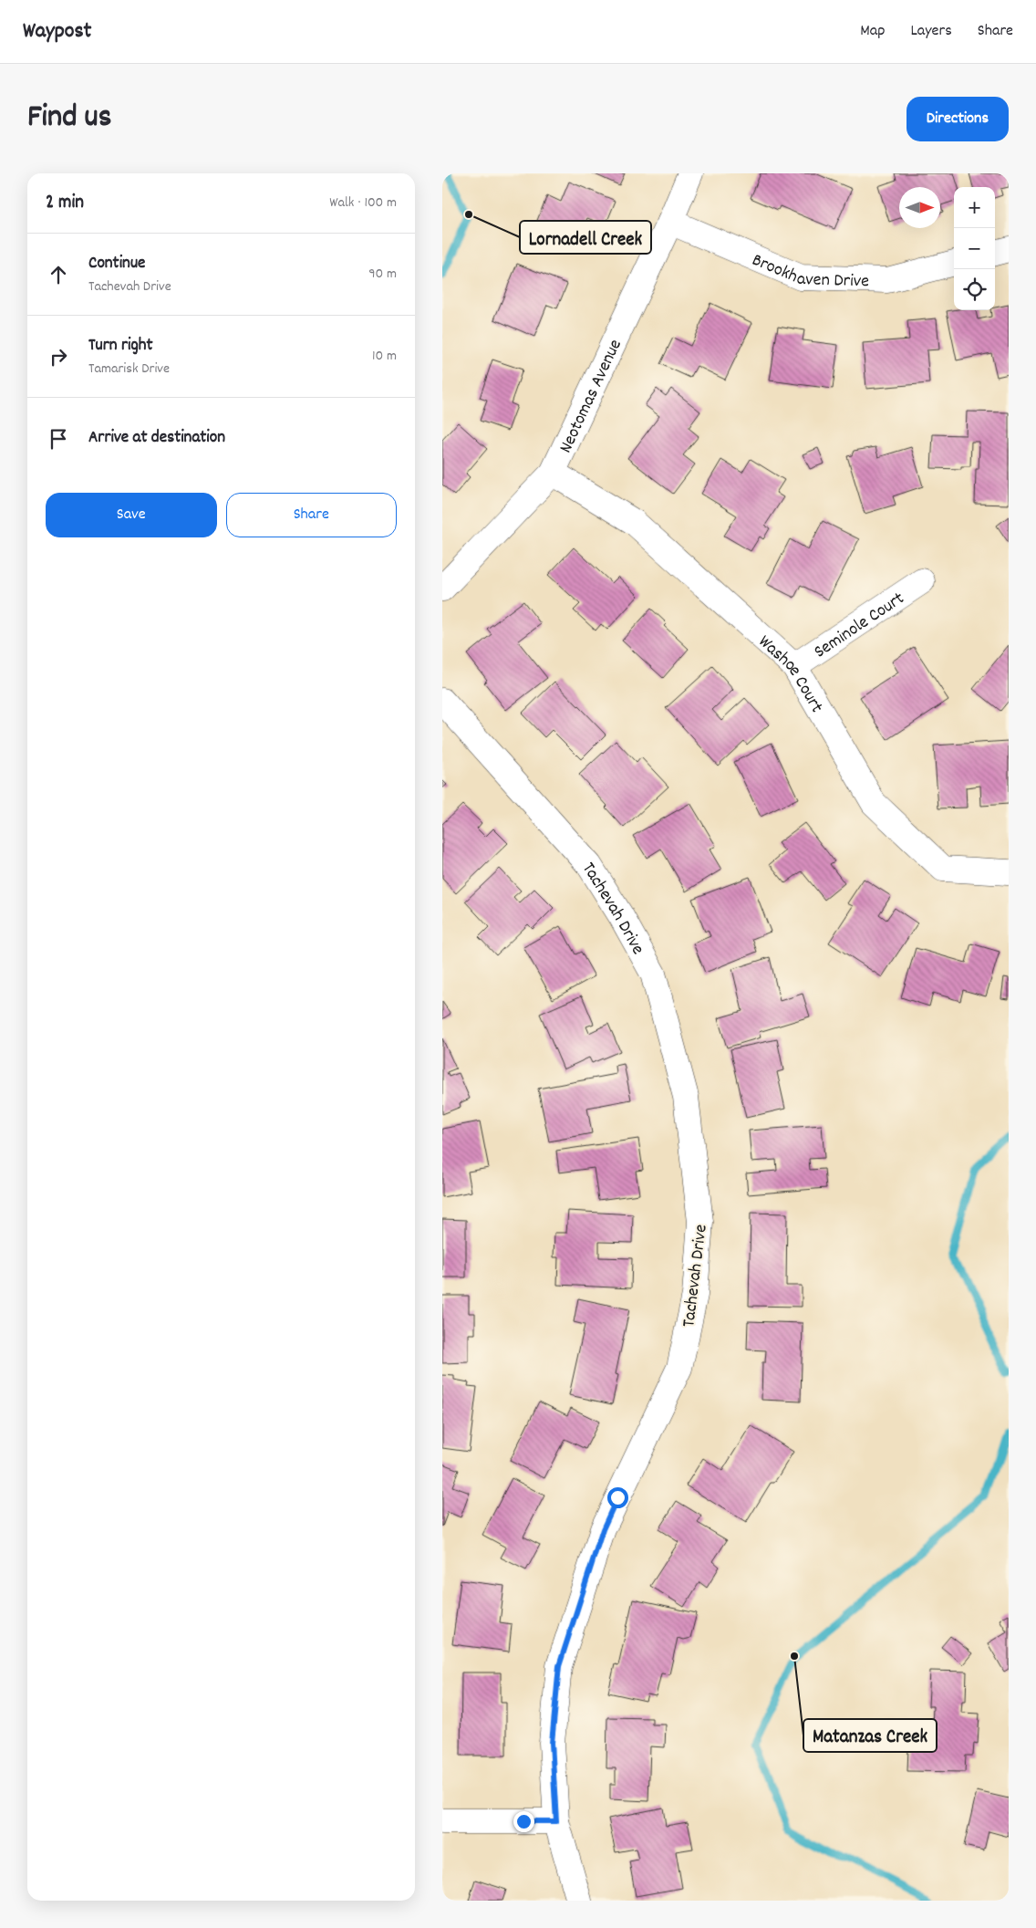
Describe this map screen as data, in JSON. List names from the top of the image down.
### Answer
{
  "streets": {
    "street": [
      "Brookhaven Drive",
      "Neotomas Avenue",
      "Seminole Court",
      "Washoe Court",
      "Tachevah Drive"
    ]
  },
  "crossings": [
    ["Brookhaven Drive", "Neotomas Avenue"],
    ["Neotomas Avenue", "Washoe Court"],
    ["Seminole Court", "Washoe Court"]
  ],
  "places": ["Lornadell Creek", "Matanzas Creek"],
  "north": "right",
  "page": {
    "header": "Waypost",
    "nav": ["Map", "Layers", "Share"],
    "title": "Find us",
    "buttons": [
      "Directions",
      ["Save", "Share"]
    ],
    "heading": ["2 min", "Walk · 100 m"],
    "map_buttons": ["+", "−"],
    "list": [
      ["Continue", "Tachevah Drive", "90 m"],
      ["Turn right", "Tamarisk Drive", "10 m"],
      "Arrive at destination"
    ]
  }
}
